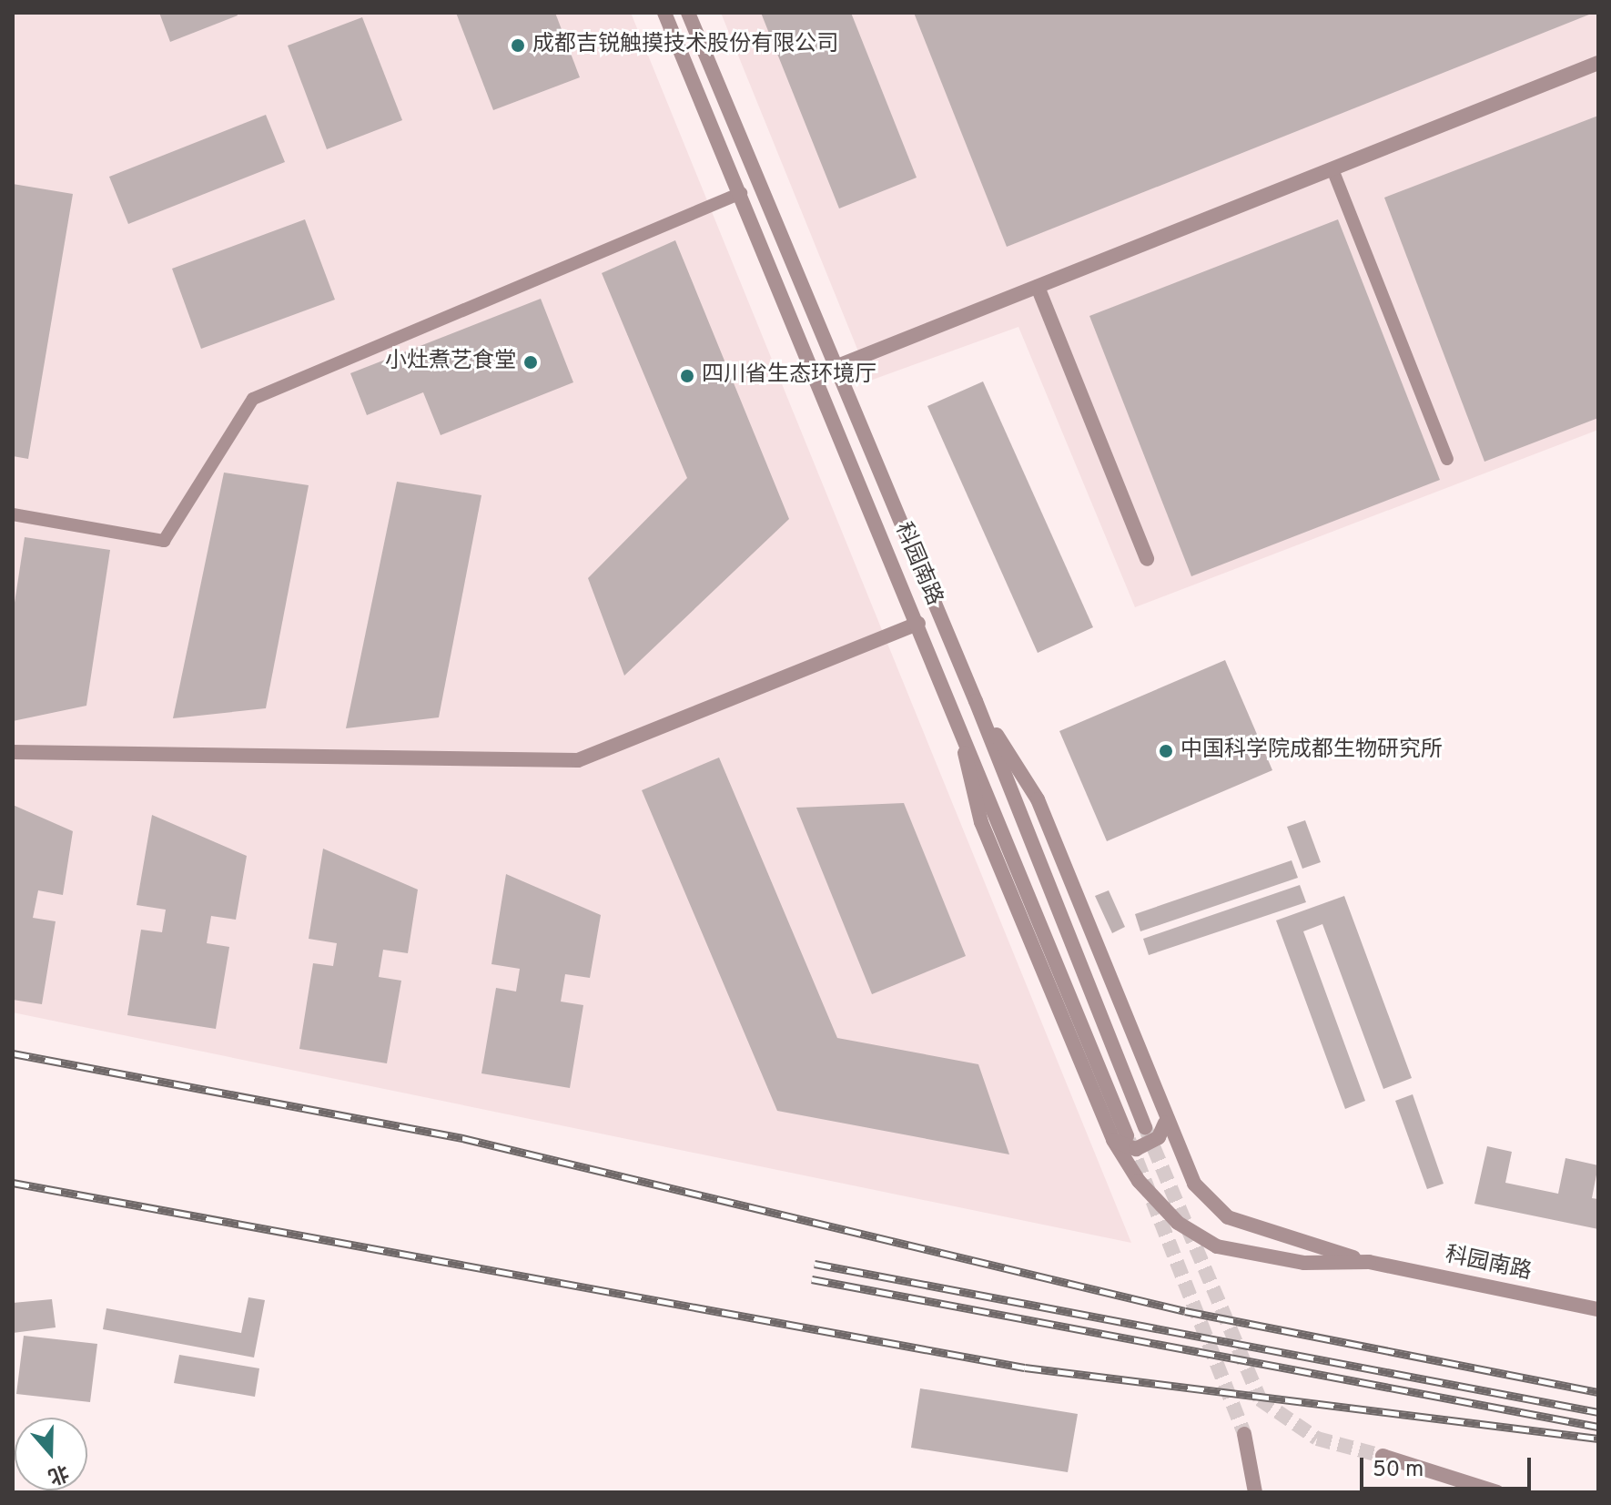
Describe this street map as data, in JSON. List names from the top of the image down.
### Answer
{
  "streets": {
    "street": ["科园南路"]
  },
  "places": [
    "成都吉锐触摸技术股份有限公司",
    "小灶煮艺食堂",
    "四川省生态环境厅",
    "中国科学院成都生物研究所"
  ],
  "scale_bar": "50 m",
  "north": "bottom"
}
